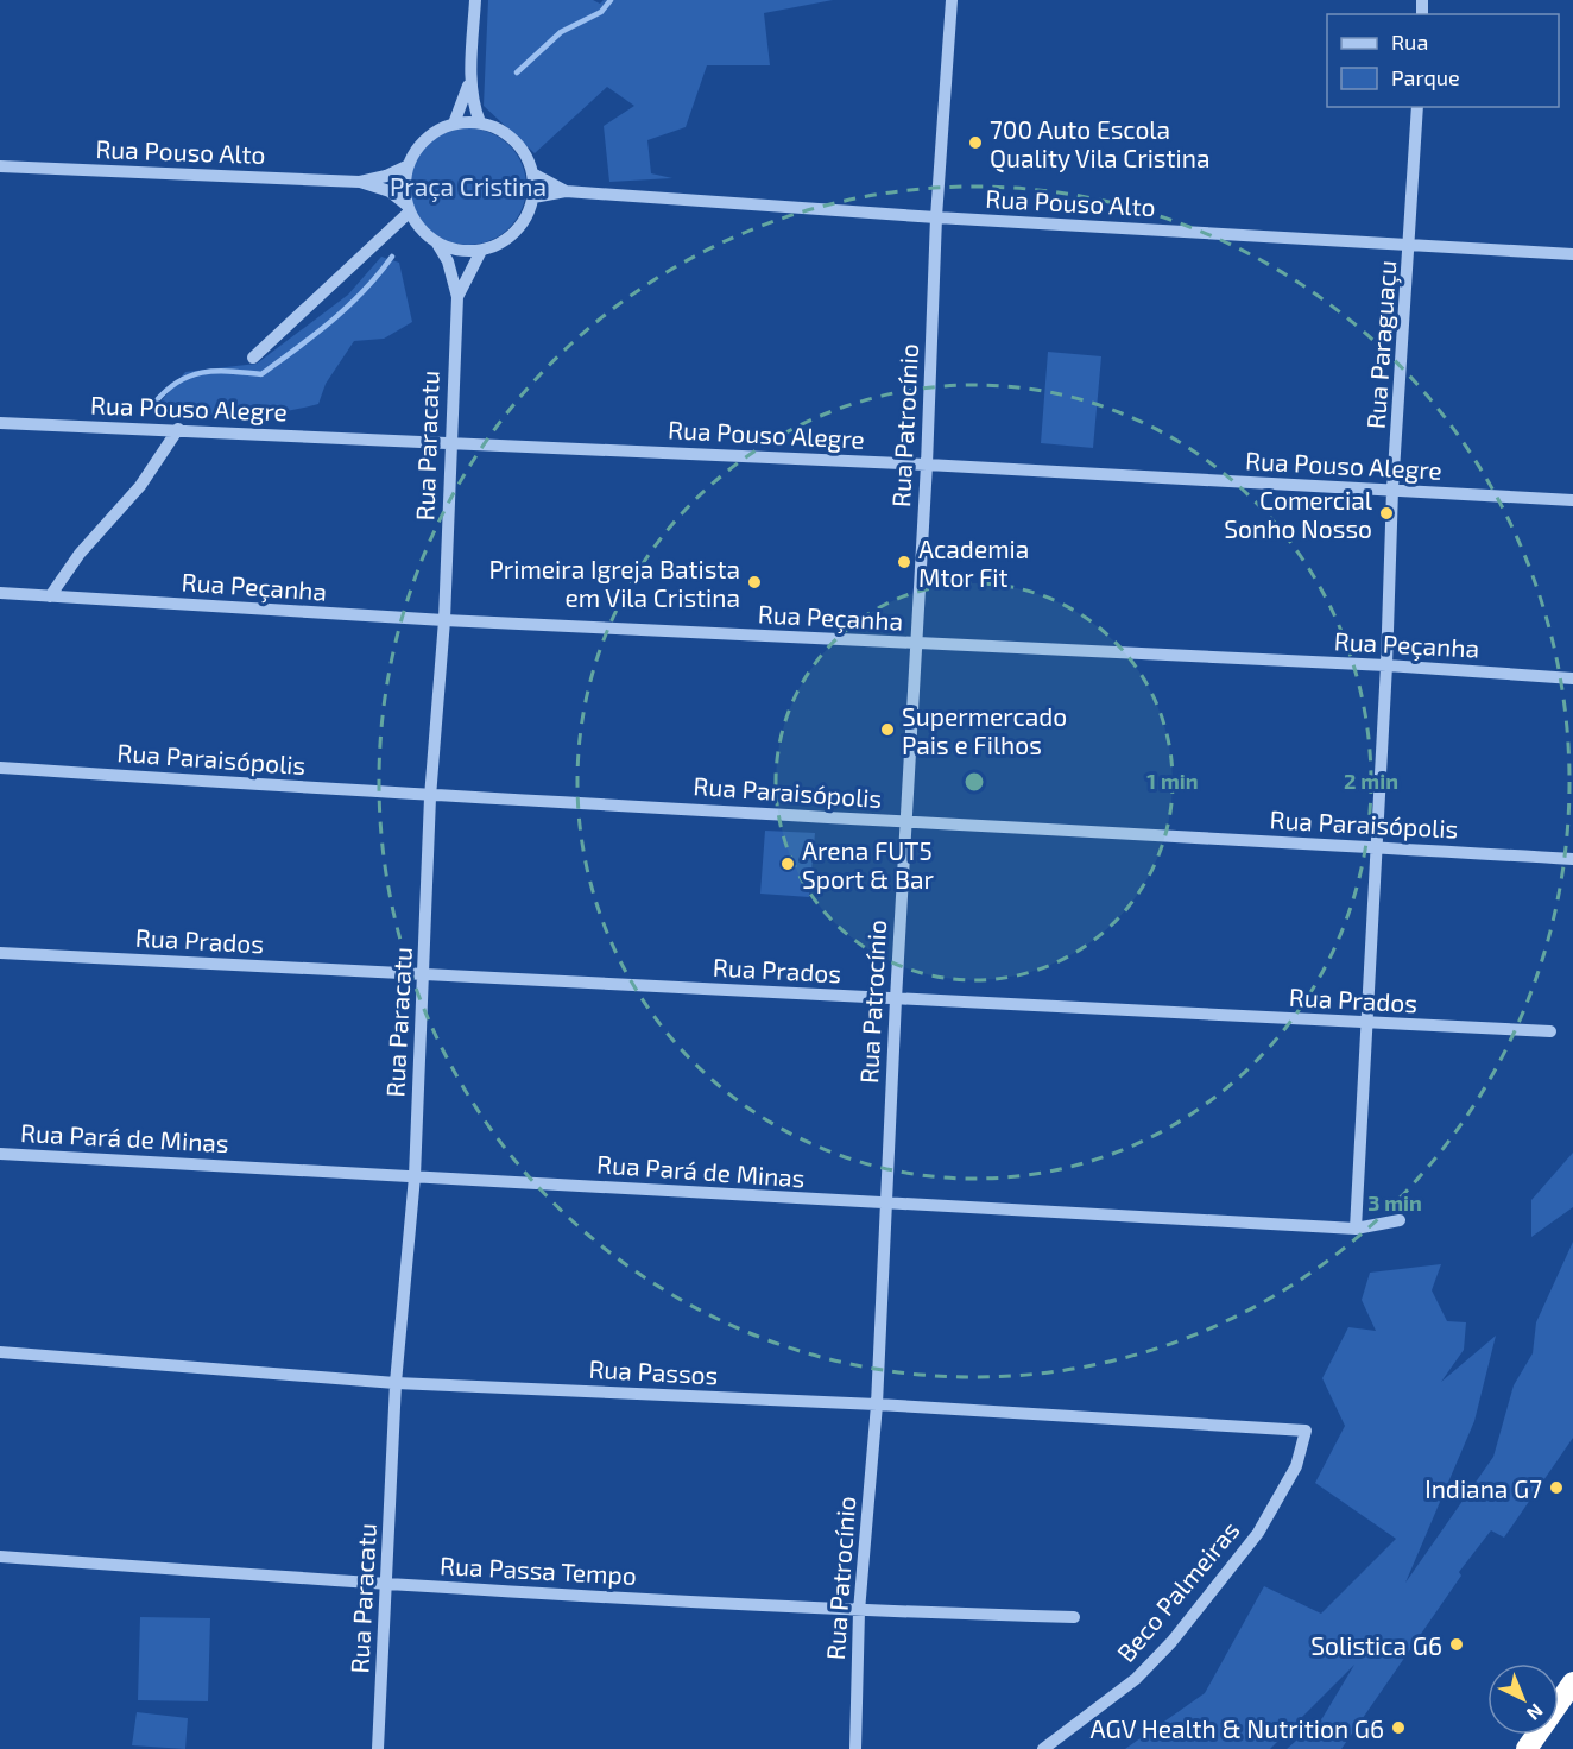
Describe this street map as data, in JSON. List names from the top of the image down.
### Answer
{
  "streets": {
    "street": [
      "Rua Pouso Alto",
      "Rua Paraguaçu",
      "Rua Pouso Alegre",
      "Rua Patrocínio",
      "Rua Paracatu",
      "Rua Peçanha",
      "Rua Paraisópolis",
      "Rua Prados",
      "Rua Pará de Minas",
      "Rua Passos",
      "Rua Passa Tempo",
      "Beco Palmeiras"
    ]
  },
  "crossings": [
    ["Rua Pouso Alto", "Rua Paraguaçu"],
    ["Rua Pouso Alto", "Rua Patrocínio"],
    ["Rua Pouso Alto", "Rua Paracatu"],
    ["Rua Paraguaçu", "Rua Pouso Alegre"],
    ["Rua Paraguaçu", "Rua Peçanha"],
    ["Rua Paraguaçu", "Rua Paraisópolis"],
    ["Rua Paraguaçu", "Rua Prados"],
    ["Rua Paraguaçu", "Rua Pará de Minas"],
    ["Rua Pouso Alegre", "Rua Patrocínio"],
    ["Rua Pouso Alegre", "Rua Paracatu"],
    ["Rua Patrocínio", "Rua Peçanha"],
    ["Rua Patrocínio", "Rua Paraisópolis"],
    ["Rua Patrocínio", "Rua Prados"],
    ["Rua Patrocínio", "Rua Pará de Minas"],
    ["Rua Patrocínio", "Rua Passos"],
    ["Rua Patrocínio", "Rua Passa Tempo"],
    ["Rua Paracatu", "Rua Peçanha"],
    ["Rua Paracatu", "Rua Paraisópolis"],
    ["Rua Paracatu", "Rua Prados"],
    ["Rua Paracatu", "Rua Pará de Minas"],
    ["Rua Paracatu", "Rua Passos"],
    ["Rua Paracatu", "Rua Passa Tempo"],
    ["Rua Passos", "Beco Palmeiras"]
  ],
  "parks": ["Praça Cristina"],
  "places": [
    "700 Auto Escola Quality Vila Cristina",
    "Comercial Sonho Nosso",
    "Academia Mtor Fit",
    "Primeira Igreja Batista em Vila Cristina",
    "Supermercado Pais e Filhos",
    "Arena FUT5 Sport & Bar",
    "Indiana G7",
    "Solistica G6",
    "AGV Health & Nutrition G6"
  ],
  "legend": ["Rua", "Parque"],
  "north": "bottom right",
  "rings": ["1 min", "2 min", "3 min"]
}
